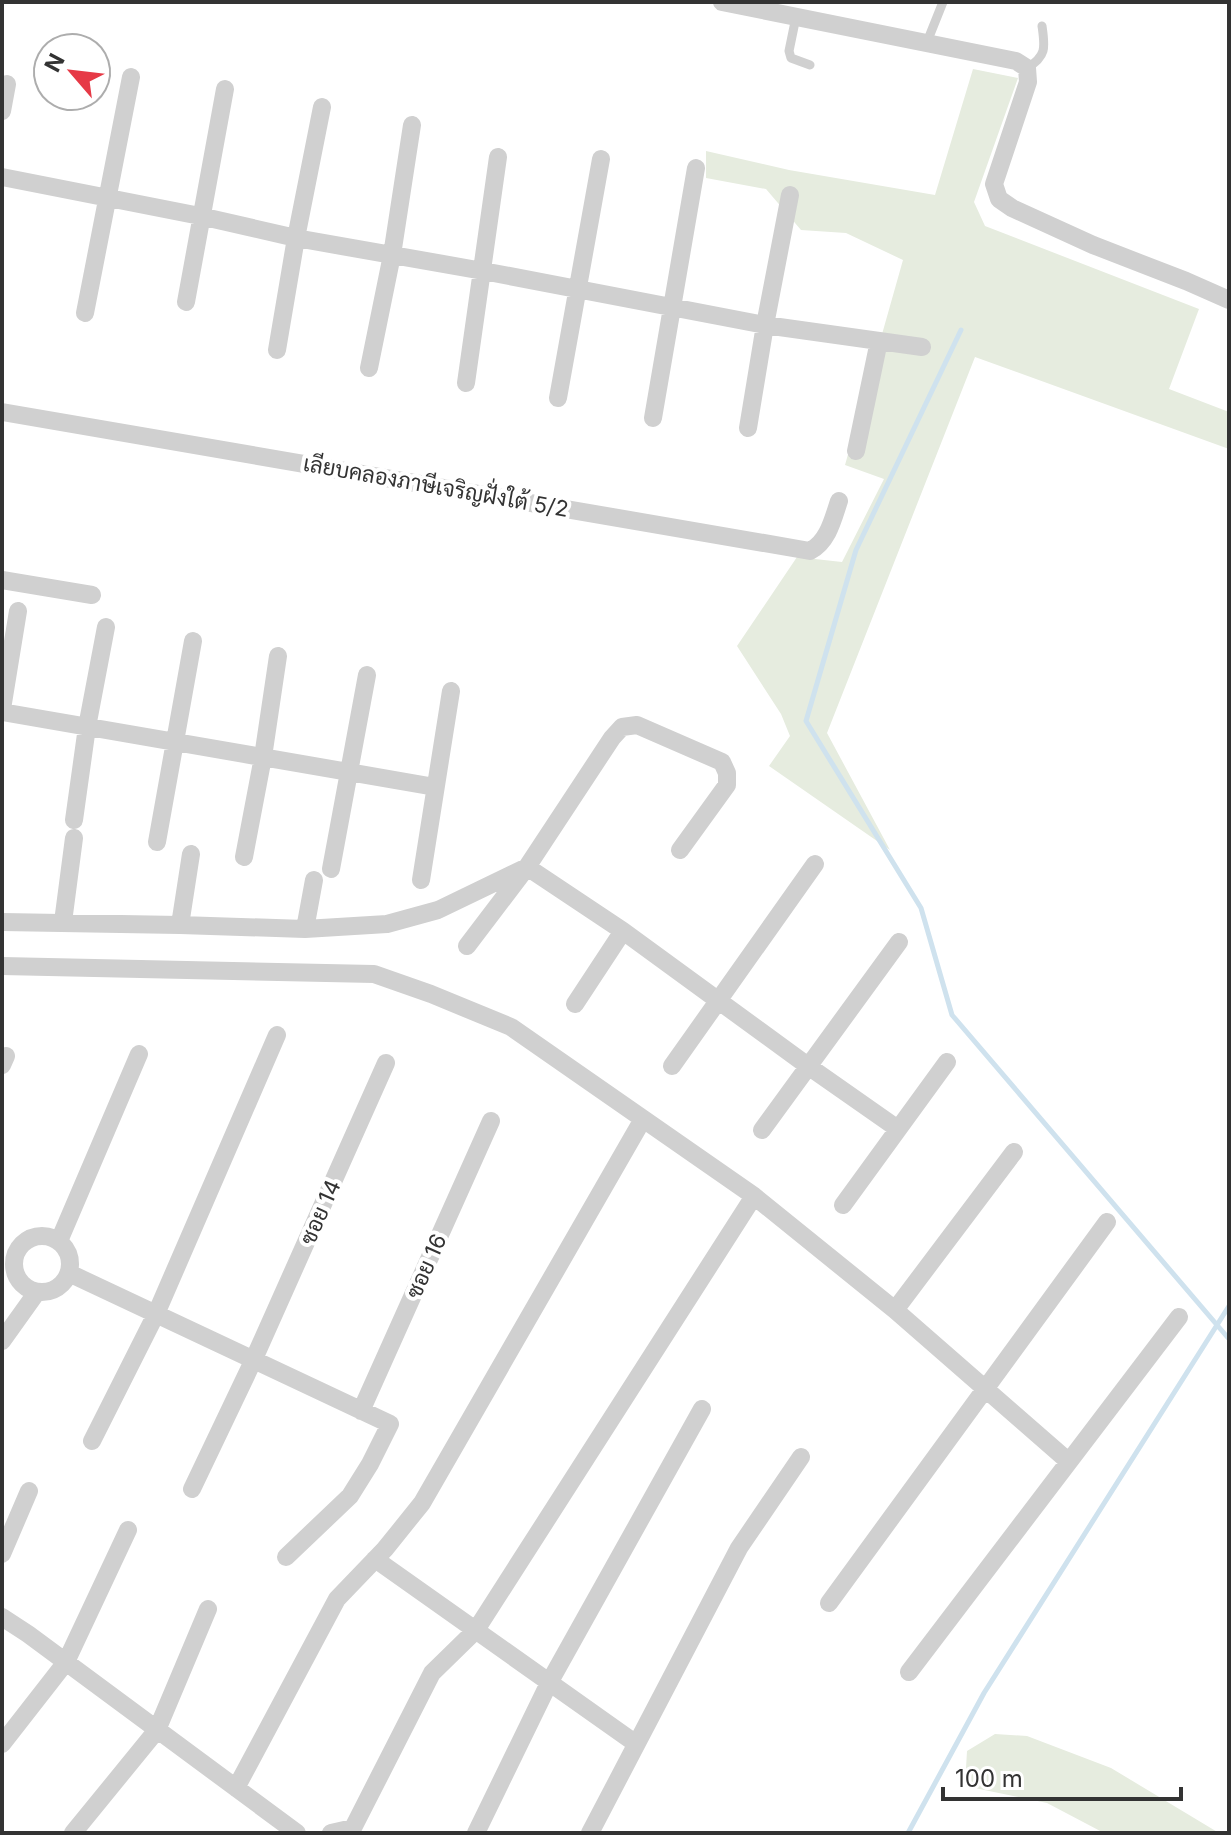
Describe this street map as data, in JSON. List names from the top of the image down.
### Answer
{
  "streets": {
    "street": ["เลียบคลองภาษีเจริญฝั่งใต้ 5/2", "ซอย 14", "ซอย 16"]
  },
  "scale_bar": "100 m",
  "north": "top left"
}
